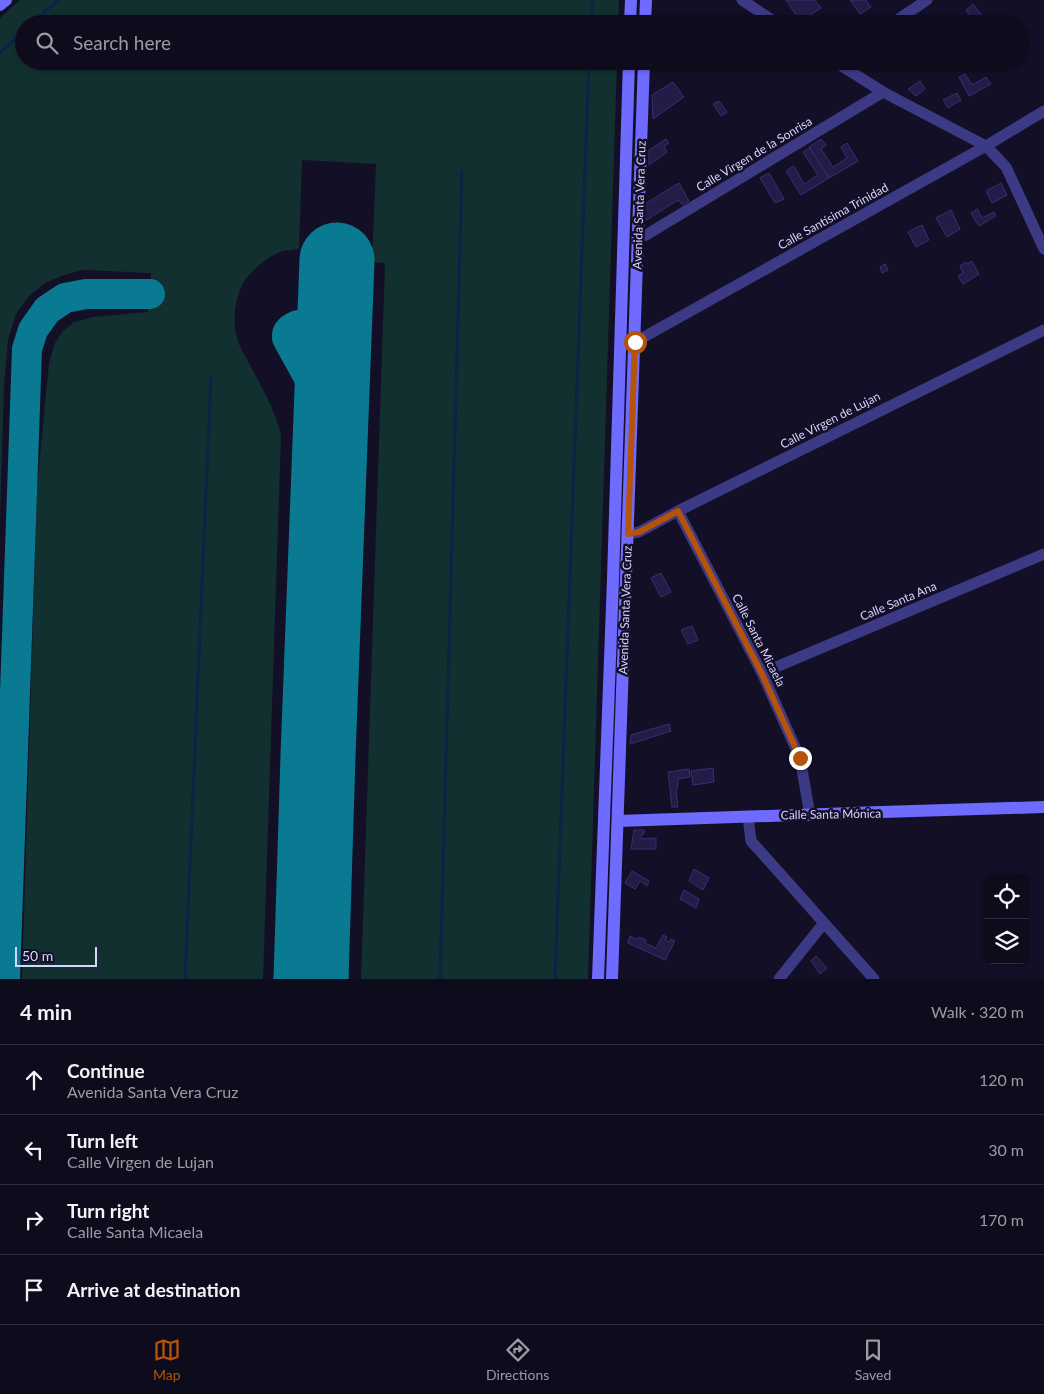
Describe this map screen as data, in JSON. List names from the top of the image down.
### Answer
{
  "streets": {
    "main road": ["Avenida Santa Vera Cruz", "Calle Santa Mónica"],
    "street": [
      "Calle Virgen de la Sonrisa",
      "Calle Santísima Trinidad",
      "Calle Virgen de Lujan",
      "Calle Santa Ana",
      "Calle Santa Micaela"
    ]
  },
  "crossings": [
    ["Calle Virgen de la Sonrisa", "Avenida Santa Vera Cruz"],
    ["Avenida Santa Vera Cruz", "Calle Santísima Trinidad"],
    ["Avenida Santa Vera Cruz", "Calle Virgen de Lujan"],
    ["Avenida Santa Vera Cruz", "Calle Santa Mónica"],
    ["Calle Virgen de Lujan", "Calle Santa Micaela"],
    ["Calle Santa Ana", "Calle Santa Micaela"],
    ["Calle Santa Micaela", "Calle Santa Mónica"]
  ],
  "scale_bar": "50 m",
  "page": {
    "search": "Search here",
    "scale": "50 m",
    "heading": ["4 min", "Walk · 320 m"],
    "list": [
      ["Continue", "Avenida Santa Vera Cruz", "120 m"],
      ["Turn left", "Calle Virgen de Lujan", "30 m"],
      ["Turn right", "Calle Santa Micaela", "170 m"],
      "Arrive at destination"
    ],
    "nav": ["Map", "Directions", "Saved"]
  }
}
